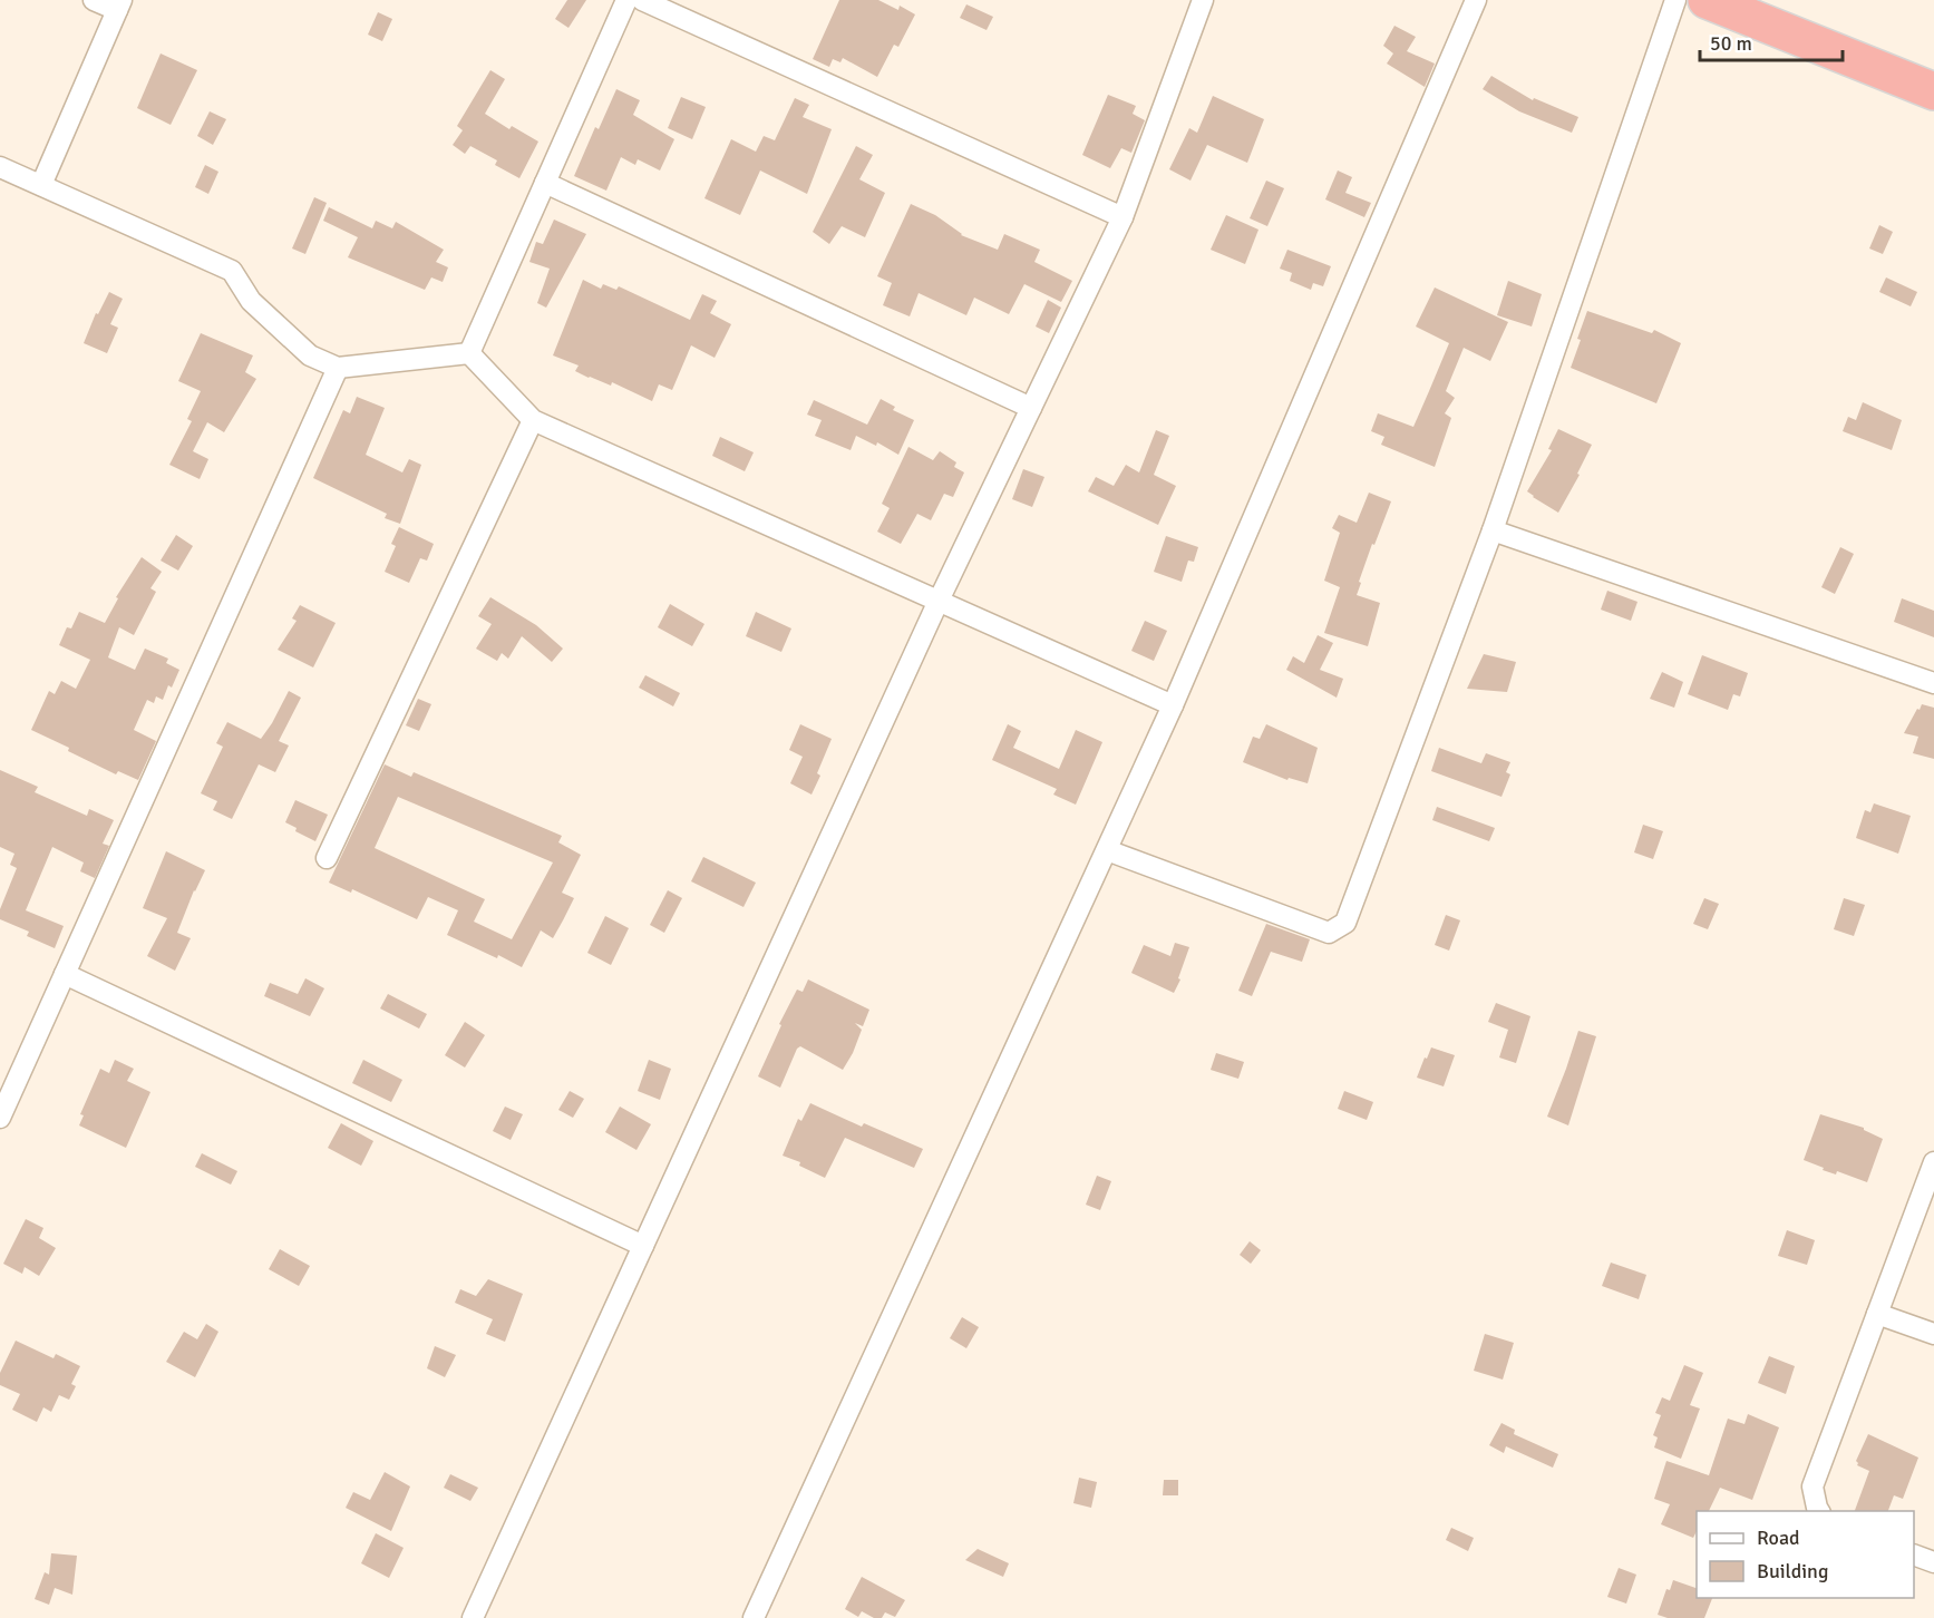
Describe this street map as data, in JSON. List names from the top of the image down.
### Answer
{
  "legend": ["Road", "Building"],
  "scale_bar": "50 m"
}
